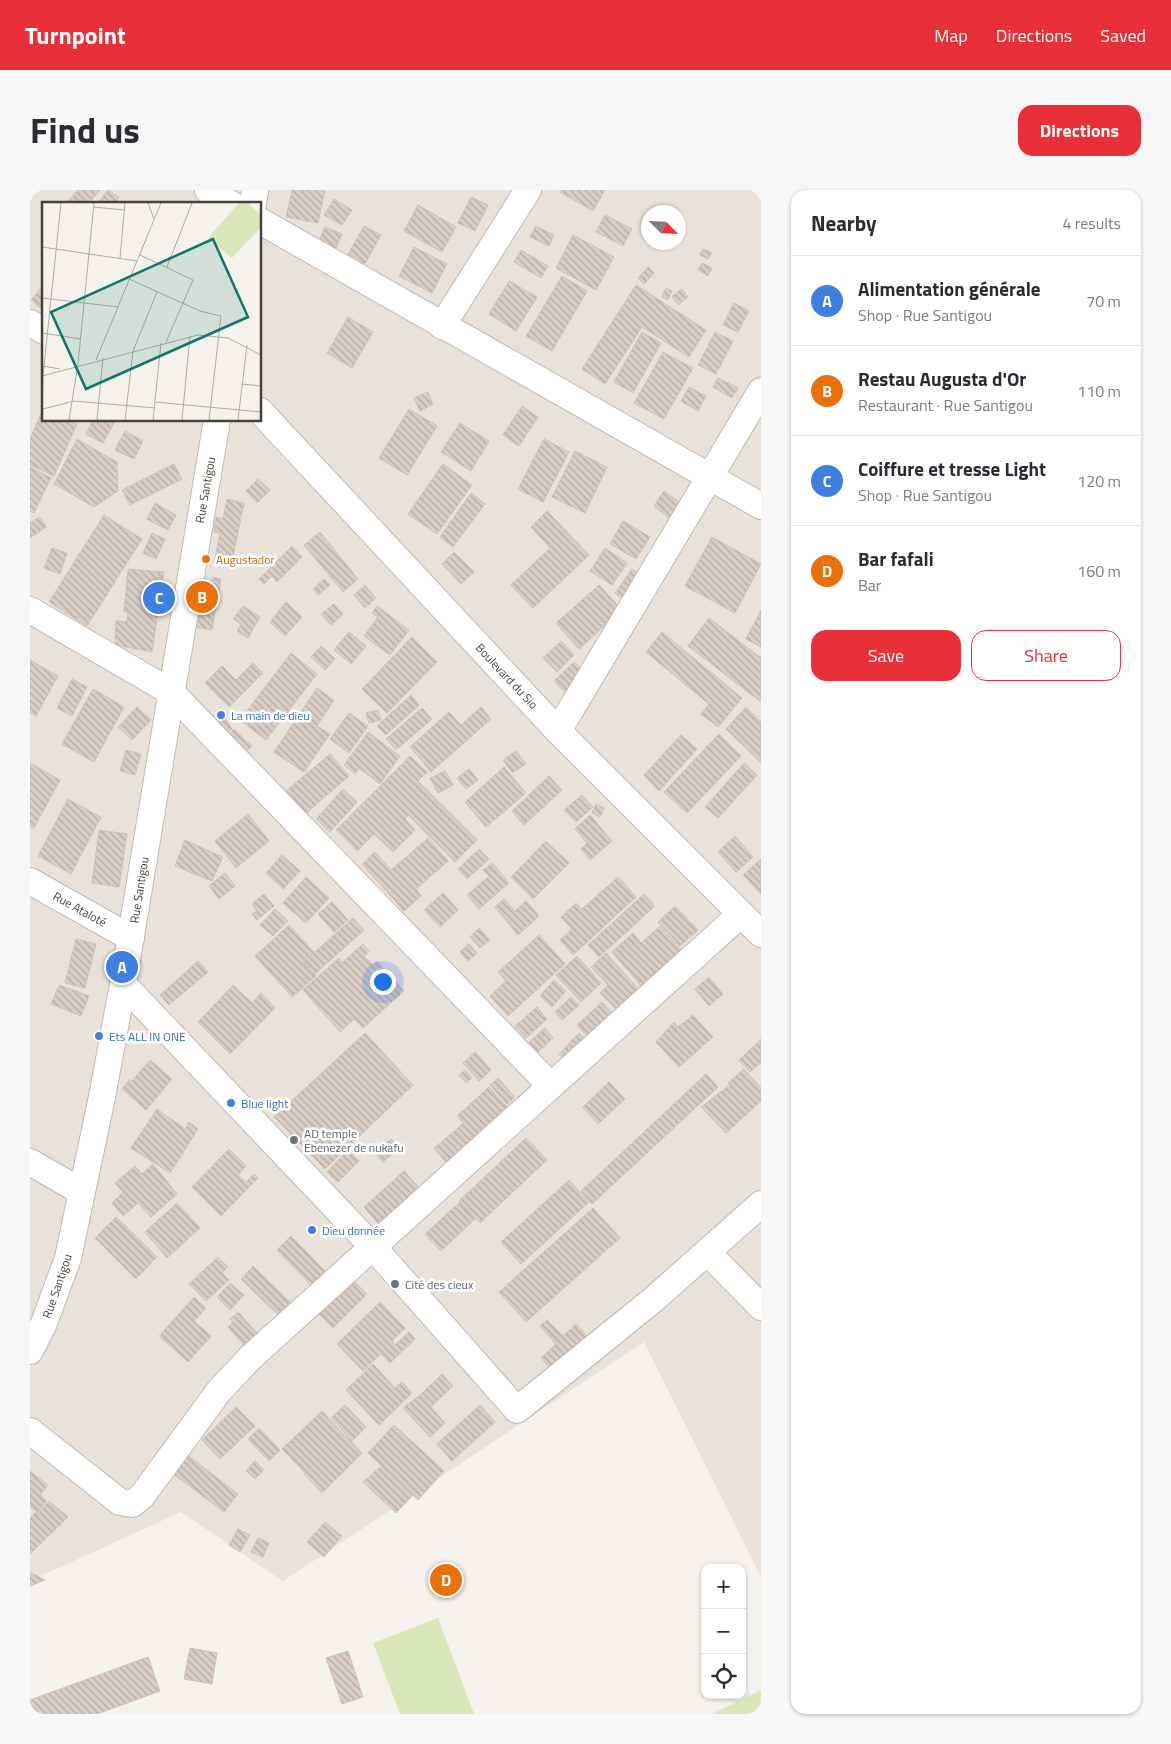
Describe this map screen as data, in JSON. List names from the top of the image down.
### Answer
{
  "streets": {
    "street": ["Rue Santigou", "Boulevard du Sio", "Rue Ataloté"]
  },
  "crossings": [
    ["Rue Santigou", "Rue Ataloté"]
  ],
  "places": [
    "Augustador",
    "La main de dieu",
    "Ets ALL IN ONE",
    "Blue light",
    "AD temple Ebenezer de nukafu",
    "Dieu donnée",
    "Cité des cieux"
  ],
  "north": "bottom right",
  "page": {
    "header": "Turnpoint",
    "nav": ["Map", "Directions", "Saved"],
    "title": "Find us",
    "buttons": [
      "Directions",
      ["Save", "Share"]
    ],
    "heading": ["Nearby", "4 results"],
    "list": [
      {
        "mark": "A",
        "name": "Alimentation générale",
        "note": "Shop · Rue Santigou",
        "value": "70 m"
      },
      {
        "mark": "B",
        "name": "Restau Augusta d'Or",
        "note": "Restaurant · Rue Santigou",
        "value": "110 m"
      },
      {
        "mark": "C",
        "name": "Coiffure et tresse Light",
        "note": "Shop · Rue Santigou",
        "value": "120 m"
      },
      {
        "mark": "D",
        "name": "Bar fafali",
        "note": "Bar",
        "value": "160 m"
      }
    ],
    "pins": [
      "B",
      "C",
      "A",
      "D"
    ],
    "map_buttons": ["+", "−"]
  }
}
